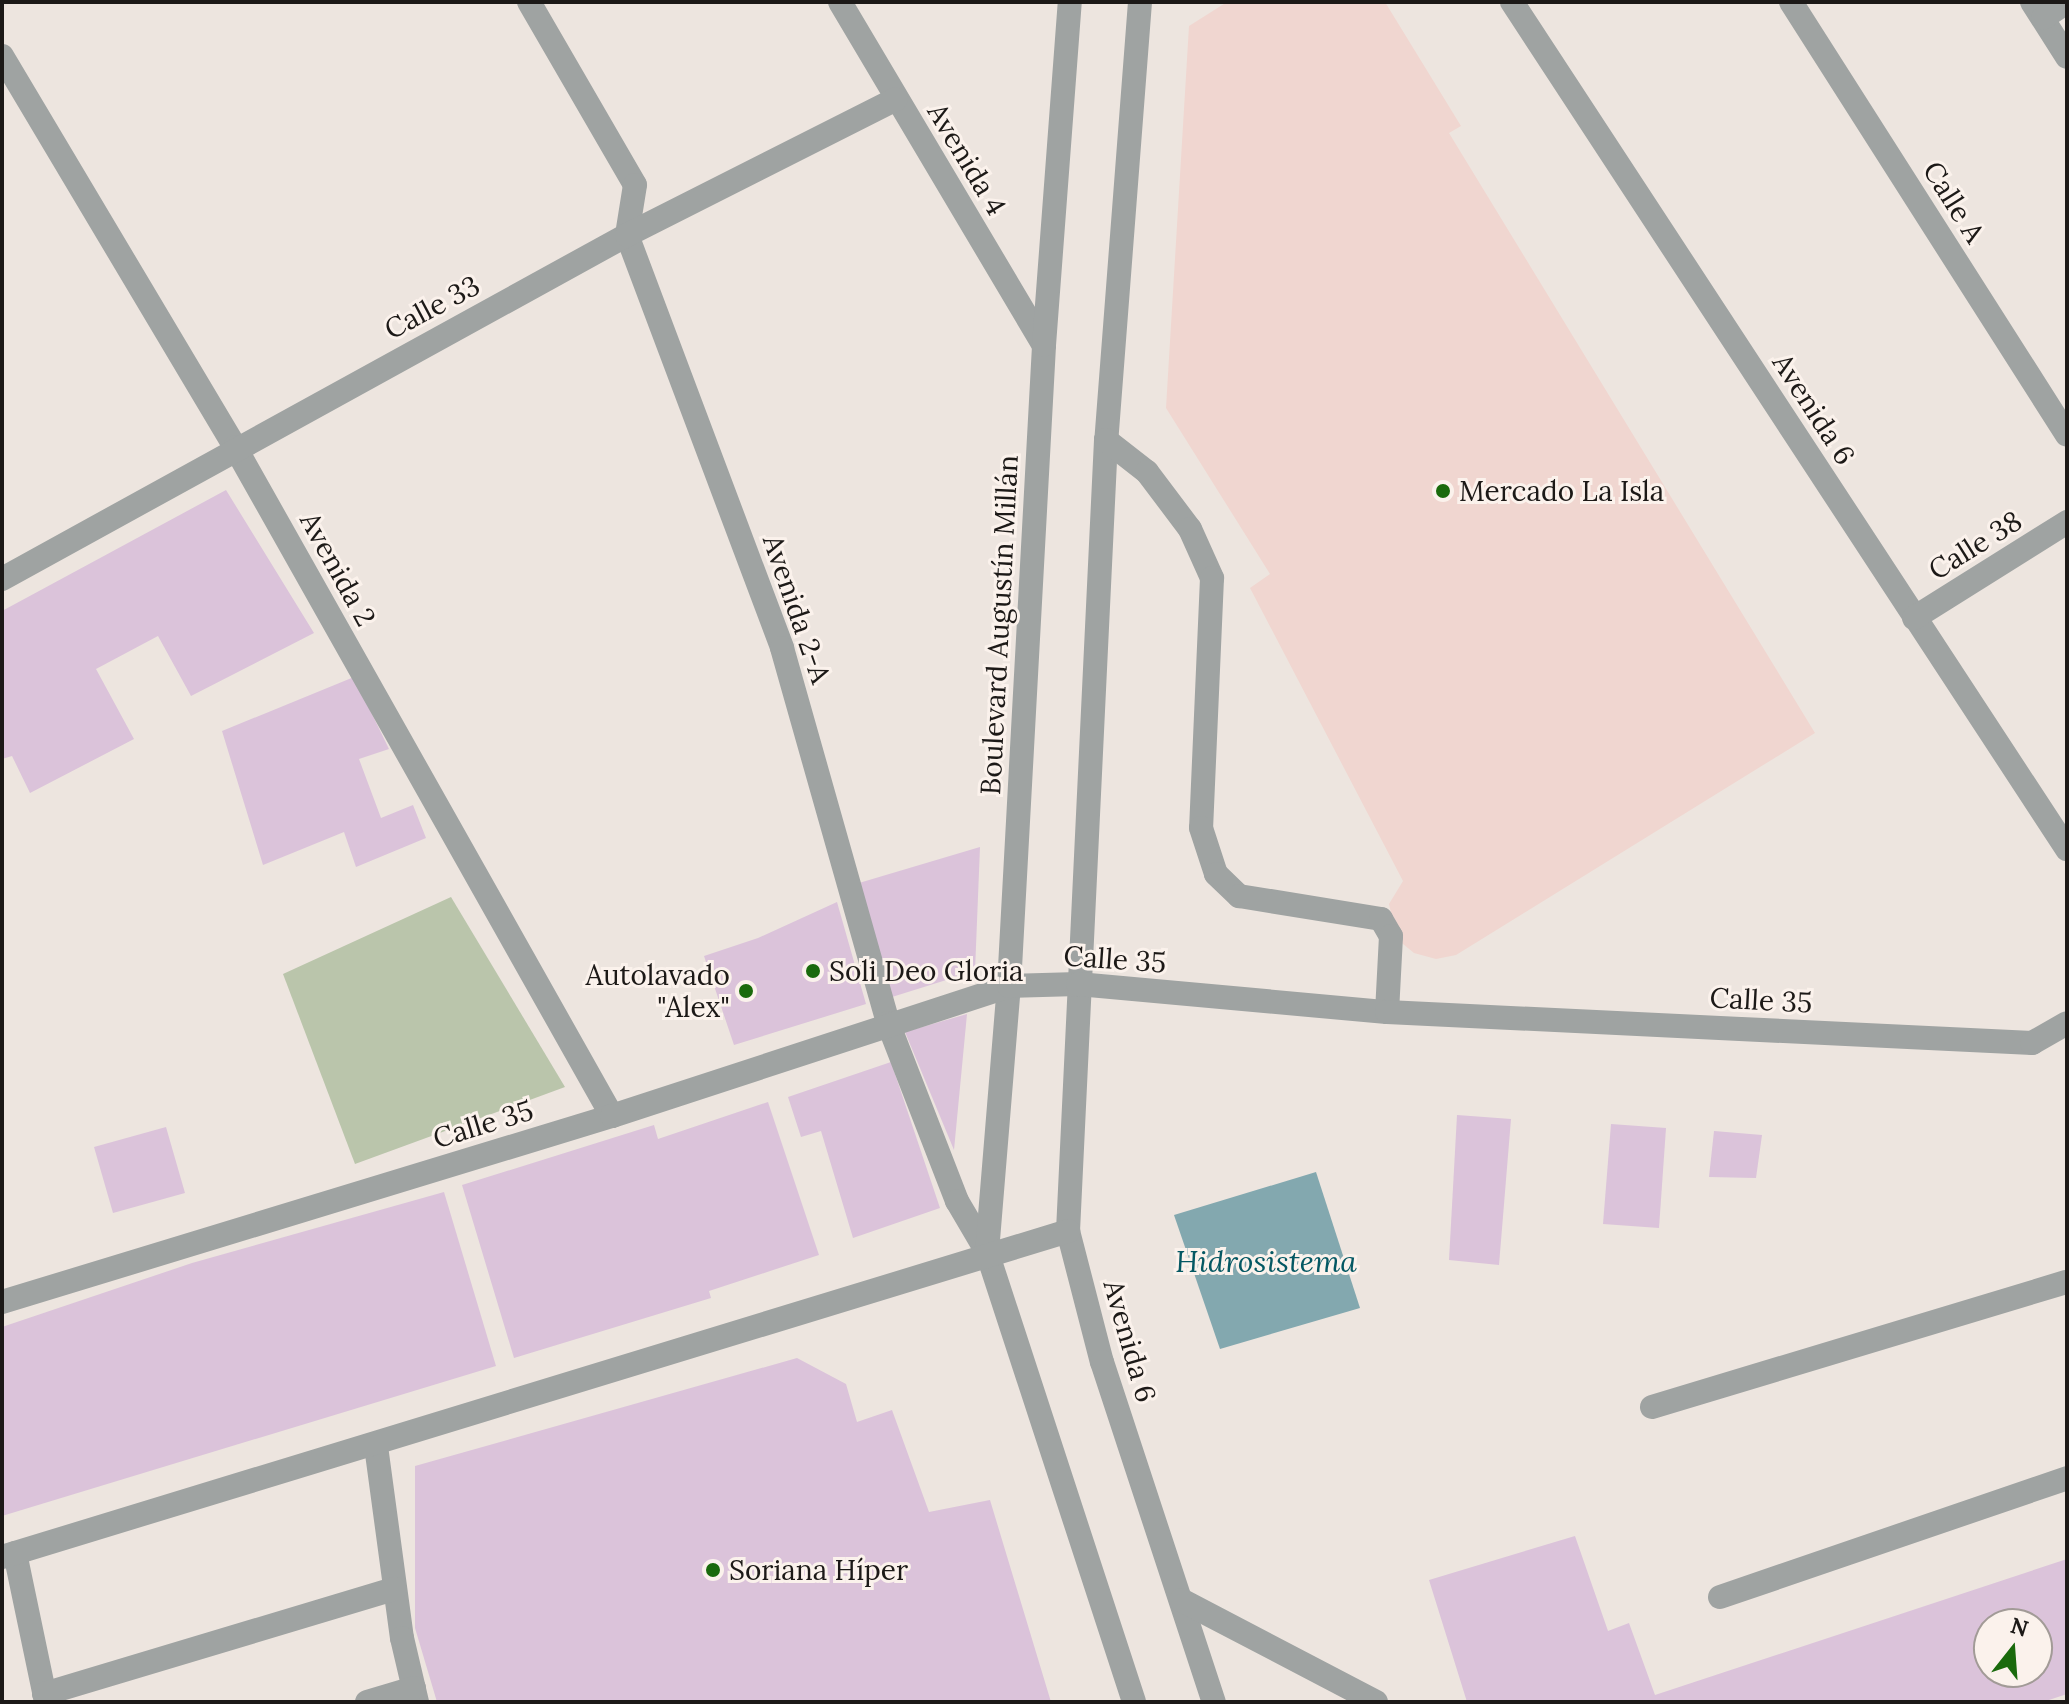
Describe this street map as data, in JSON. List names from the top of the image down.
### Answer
{
  "streets": {
    "street": [
      "Avenida 4",
      "Calle A",
      "Calle 33",
      "Avenida 6",
      "Calle 38",
      "Avenida 2",
      "Avenida 2-A",
      "Boulevard Augustín Millán",
      "Calle 35"
    ]
  },
  "crossings": [
    ["Avenida 4", "Calle 33"],
    ["Avenida 4", "Boulevard Augustín Millán"],
    ["Calle 33", "Avenida 2"],
    ["Calle 33", "Avenida 2-A"],
    ["Avenida 6", "Calle 38"],
    ["Avenida 6", "Calle 35"],
    ["Avenida 2", "Calle 35"],
    ["Avenida 2-A", "Boulevard Augustín Millán"],
    ["Avenida 2-A", "Calle 35"],
    ["Boulevard Augustín Millán", "Calle 35"]
  ],
  "water": ["Hidrosistema"],
  "places": [
    "Mercado La Isla",
    "Soli Deo Gloria",
    "Autolavado \"Alex\"",
    "Soriana Híper"
  ],
  "north": "top"
}
